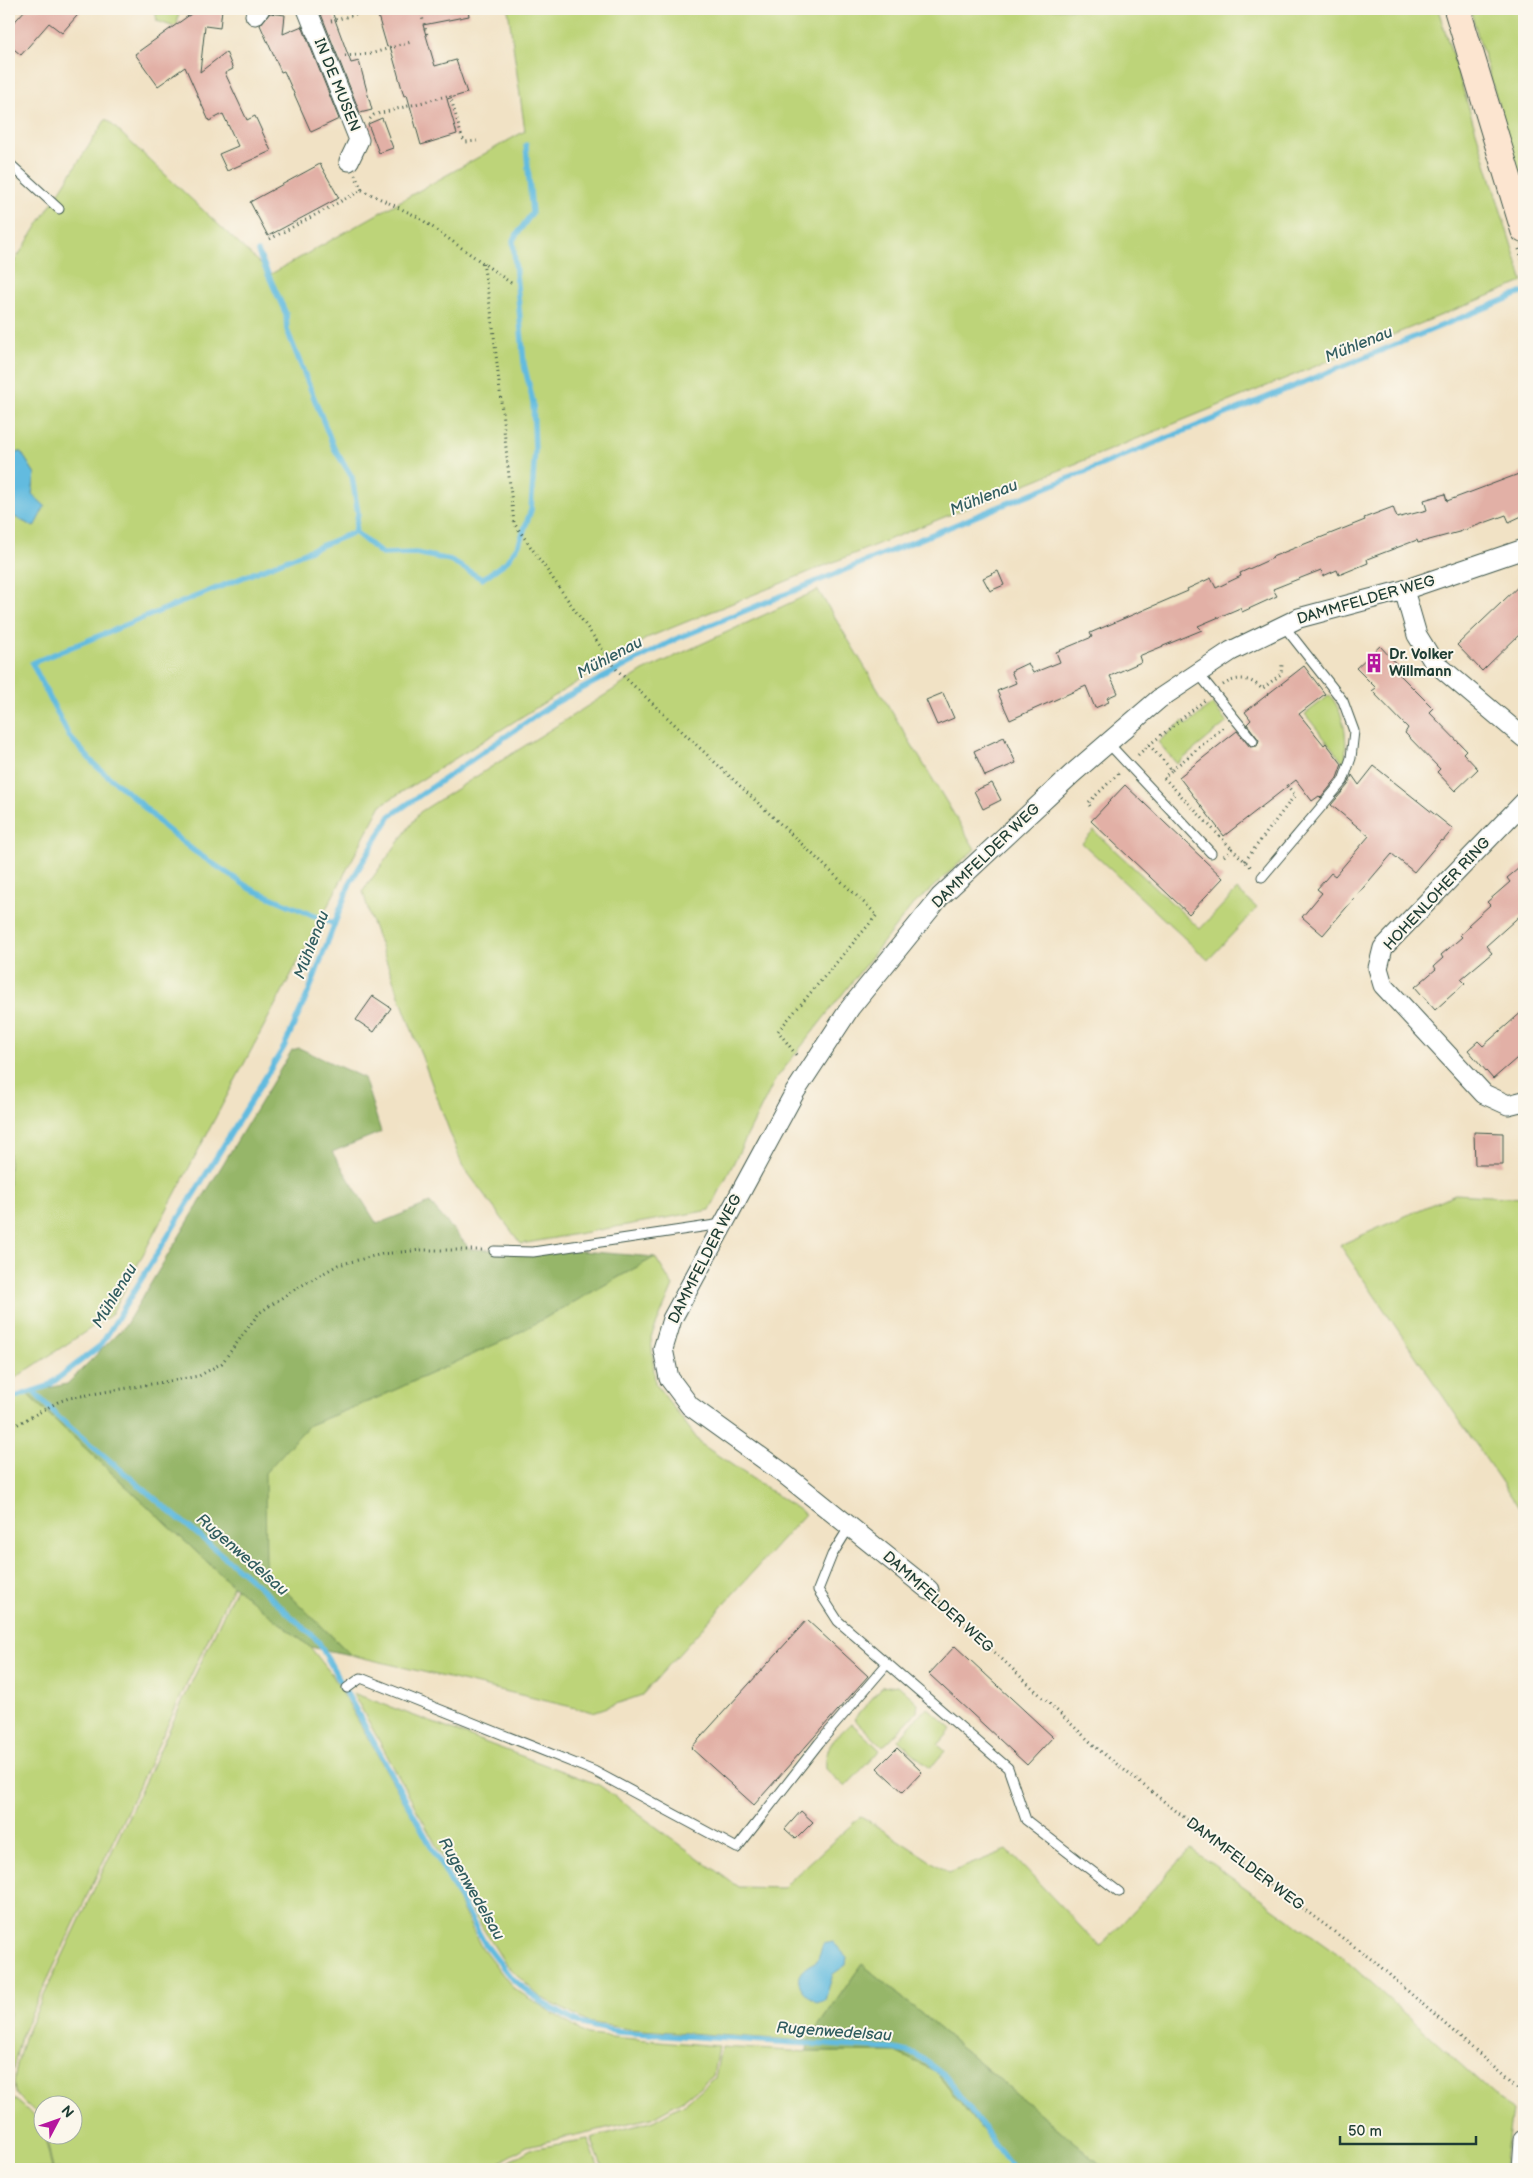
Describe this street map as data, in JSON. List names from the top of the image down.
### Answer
{
  "streets": {
    "street": ["IN DE MUSEN", "DAMMFELDER WEG", "HOHENLOHER RING"]
  },
  "water": ["Mühlenau", "Rugenwedelsau"],
  "places": {
    "building": ["Dr. Volker Willmann"]
  },
  "scale_bar": "50 m",
  "north": "top right"
}
